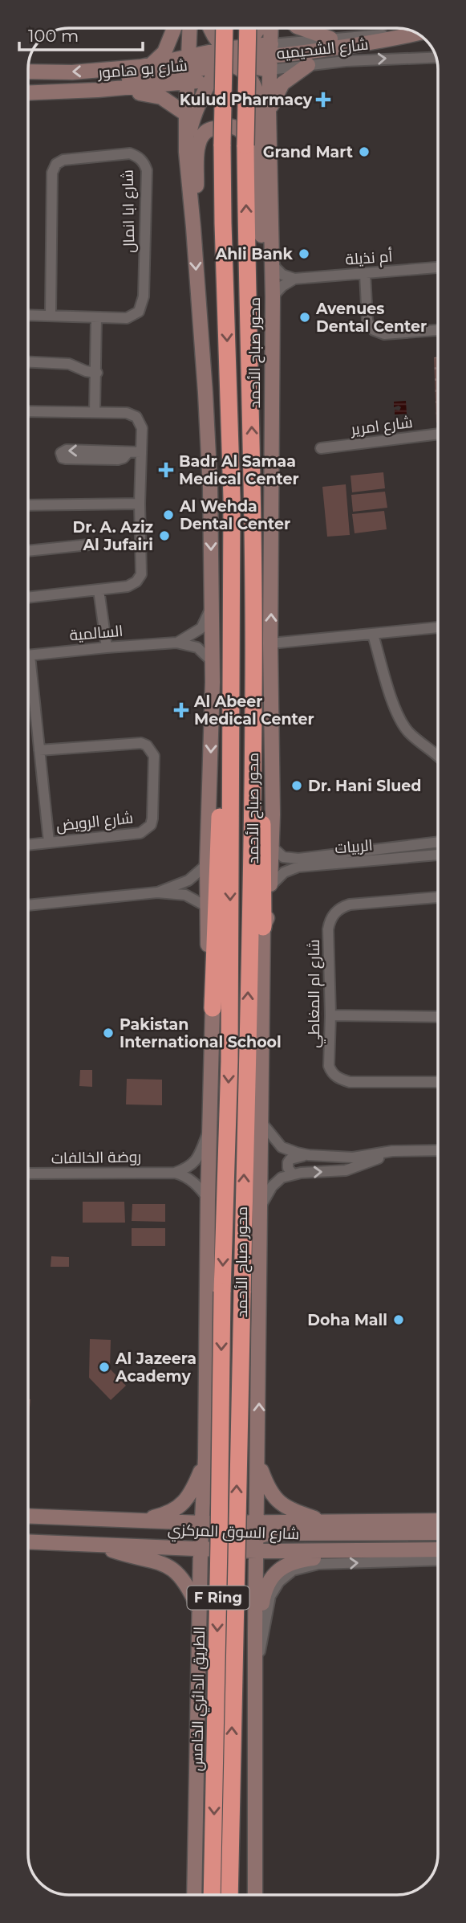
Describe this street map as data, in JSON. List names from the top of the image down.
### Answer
{
  "streets": {
    "highway": ["محور صباح الأحمد", "F Ring", "الطريق الدائري الخامس"],
    "street": [
      "شارع الشحيميه",
      "شارع بو هامور",
      "شارع ابا انمال",
      "أم نذيلة",
      "شارع امرير",
      "السالمية",
      "شارع الرويض",
      "الربيات",
      "شارع ام المغاطي",
      "روضة الخالفات",
      "شارع السوق المركزي"
    ]
  },
  "crossings": [
    ["شارع الشحيميه", "شارع بو هامور"],
    ["شارع الشحيميه", "محور صباح الأحمد"],
    ["شارع بو هامور", "محور صباح الأحمد"],
    ["محور صباح الأحمد", "الربيات"],
    ["محور صباح الأحمد", "الطريق الدائري الخامس"],
    ["شارع السوق المركزي", "الطريق الدائري الخامس"]
  ],
  "one_way": ["الطريق الدائري الخامس"],
  "places": {
    "health": ["Kulud Pharmacy", "Badr Al Samaa Medical Center", "Al Abeer Medical Center"],
    "other": [
      "Grand Mart",
      "Ahli Bank",
      "Avenues Dental Center",
      "Al Wehda Dental Center",
      "Dr. A. Aziz Al Jufairi",
      "Dr. Hani Slued",
      "Pakistan International School",
      "Doha Mall",
      "Al Jazeera Academy"
    ]
  },
  "scale_bar": "100 m"
}
